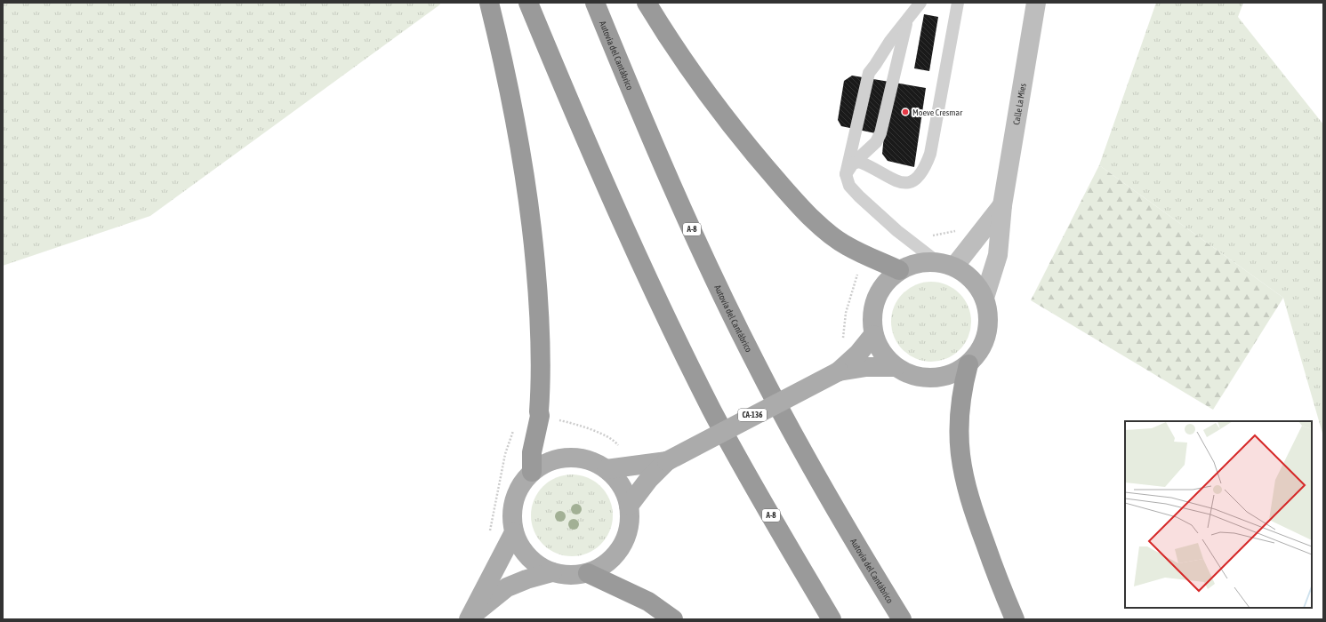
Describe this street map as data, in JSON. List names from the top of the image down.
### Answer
{
  "streets": {
    "highway": ["Autovía del Cantábrico", "A-8"],
    "main road": ["CA-136"],
    "street": ["Calle La Mies"]
  },
  "places": ["Moeve Cresmar"]
}
